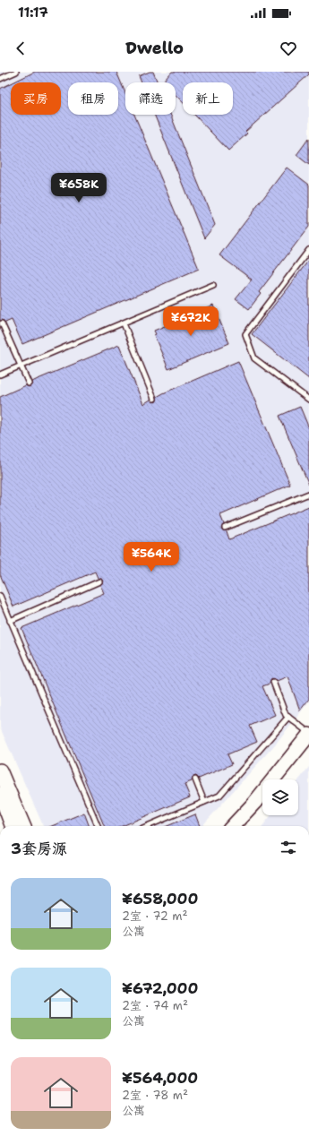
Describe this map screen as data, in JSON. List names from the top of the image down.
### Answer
{
  "page": {
    "status": "11:17",
    "header": "Dwello",
    "chip": [
      "买房",
      "租房",
      "筛选",
      "新上"
    ],
    "price": ["¥658K", "¥672K", "¥564K"],
    "heading": "3套房源",
    "list": [
      {
        "name": "¥658,000",
        "note": "2室 · 72 m² · 公寓"
      },
      {
        "name": "¥672,000",
        "note": "2室 · 74 m² · 公寓"
      },
      {
        "name": "¥564,000",
        "note": "2室 · 78 m² · 公寓"
      }
    ]
  }
}
